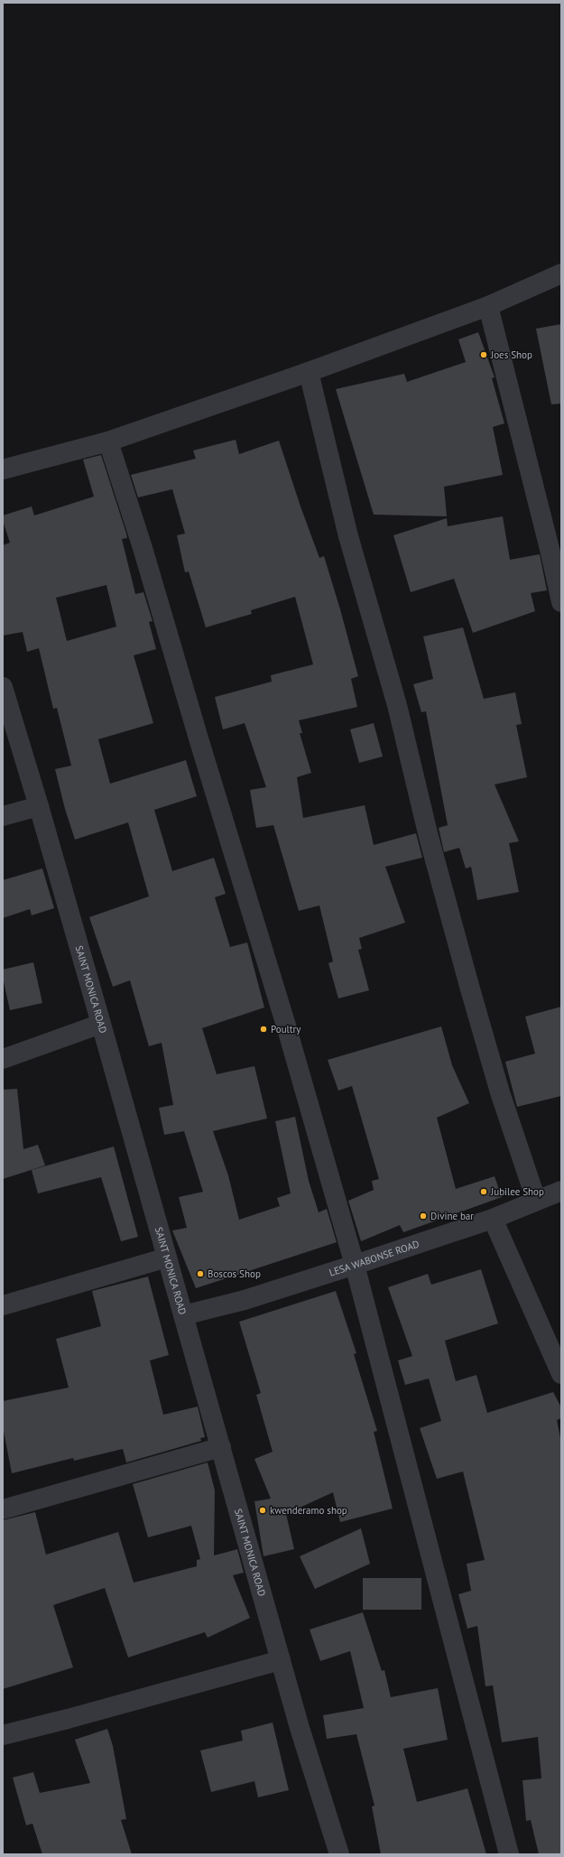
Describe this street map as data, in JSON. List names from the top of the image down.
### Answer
{
  "streets": {
    "street": ["SAINT MONICA ROAD", "LESA WABONSE ROAD"]
  },
  "crossings": [
    ["SAINT MONICA ROAD", "LESA WABONSE ROAD"]
  ],
  "places": [
    "Joes Shop",
    "Poultry",
    "Jubilee Shop",
    "Divine bar",
    "Boscos Shop",
    "kwenderamo shop"
  ]
}
